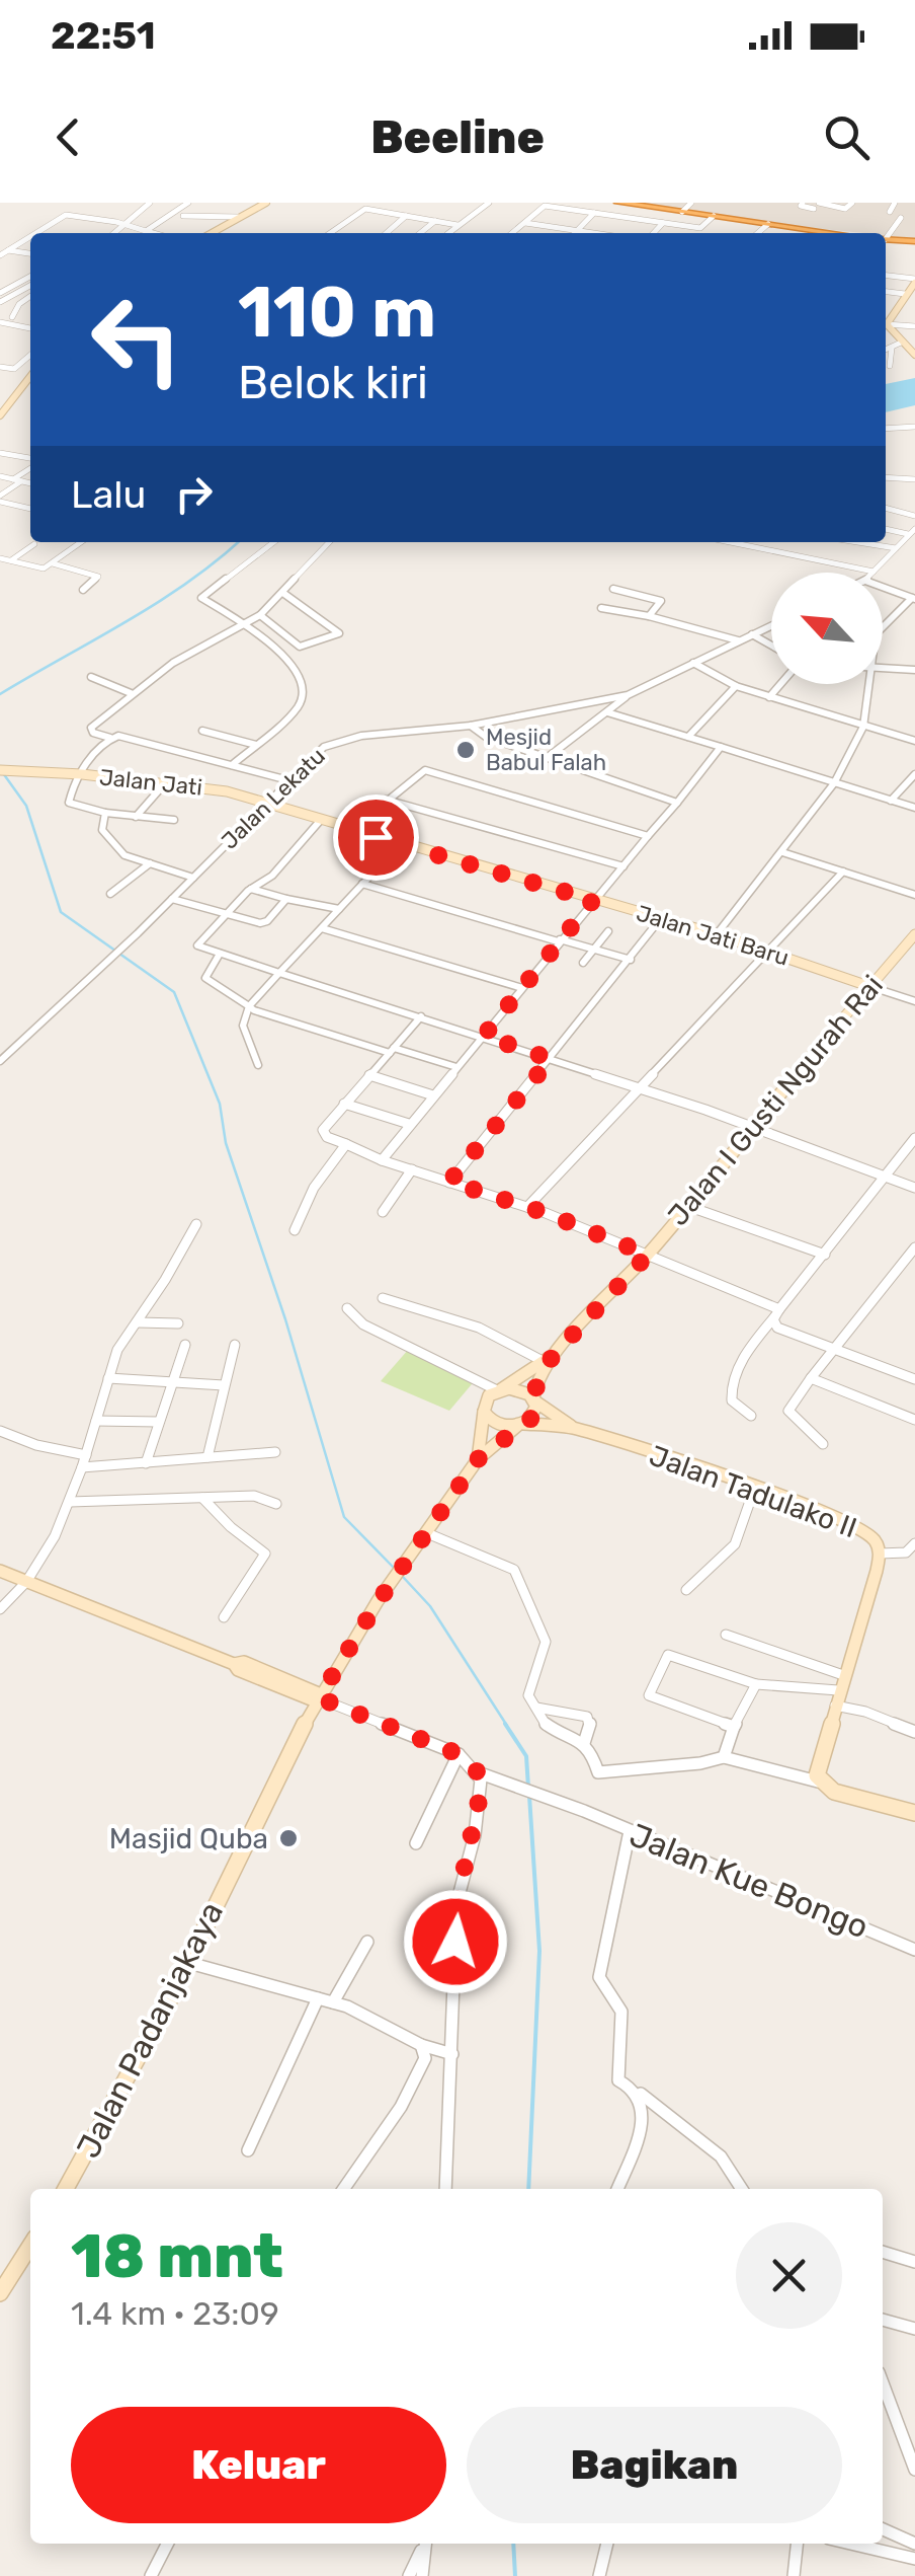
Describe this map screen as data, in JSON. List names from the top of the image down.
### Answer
{
  "streets": {
    "main road": [
      "Jalan Jati",
      "Jalan Jati Baru",
      "Jalan I Gusti Ngurah Rai",
      "Jalan Tadulako II",
      "Jalan Padanjakaya"
    ],
    "street": ["Jalan Lekatu", "Jalan Kue Bongo"]
  },
  "crossings": [
    ["Jalan Jati", "Jalan Lekatu"],
    ["Jalan Jati", "Jalan Jati Baru"],
    ["Jalan Lekatu", "Jalan Jati Baru"],
    ["Jalan Jati Baru", "Jalan I Gusti Ngurah Rai"],
    ["Jalan I Gusti Ngurah Rai", "Jalan Tadulako II"]
  ],
  "places": ["Mesjid Babul Falah", "Masjid Quba"],
  "north": "top left",
  "page": {
    "status": "22:51",
    "header": "Beeline",
    "turn": ["110 m", "Belok kiri"],
    "then": "Lalu",
    "heading": ["18 mnt", "1.4 km · 23:09"],
    "buttons": ["Keluar", "Bagikan"]
  }
}
